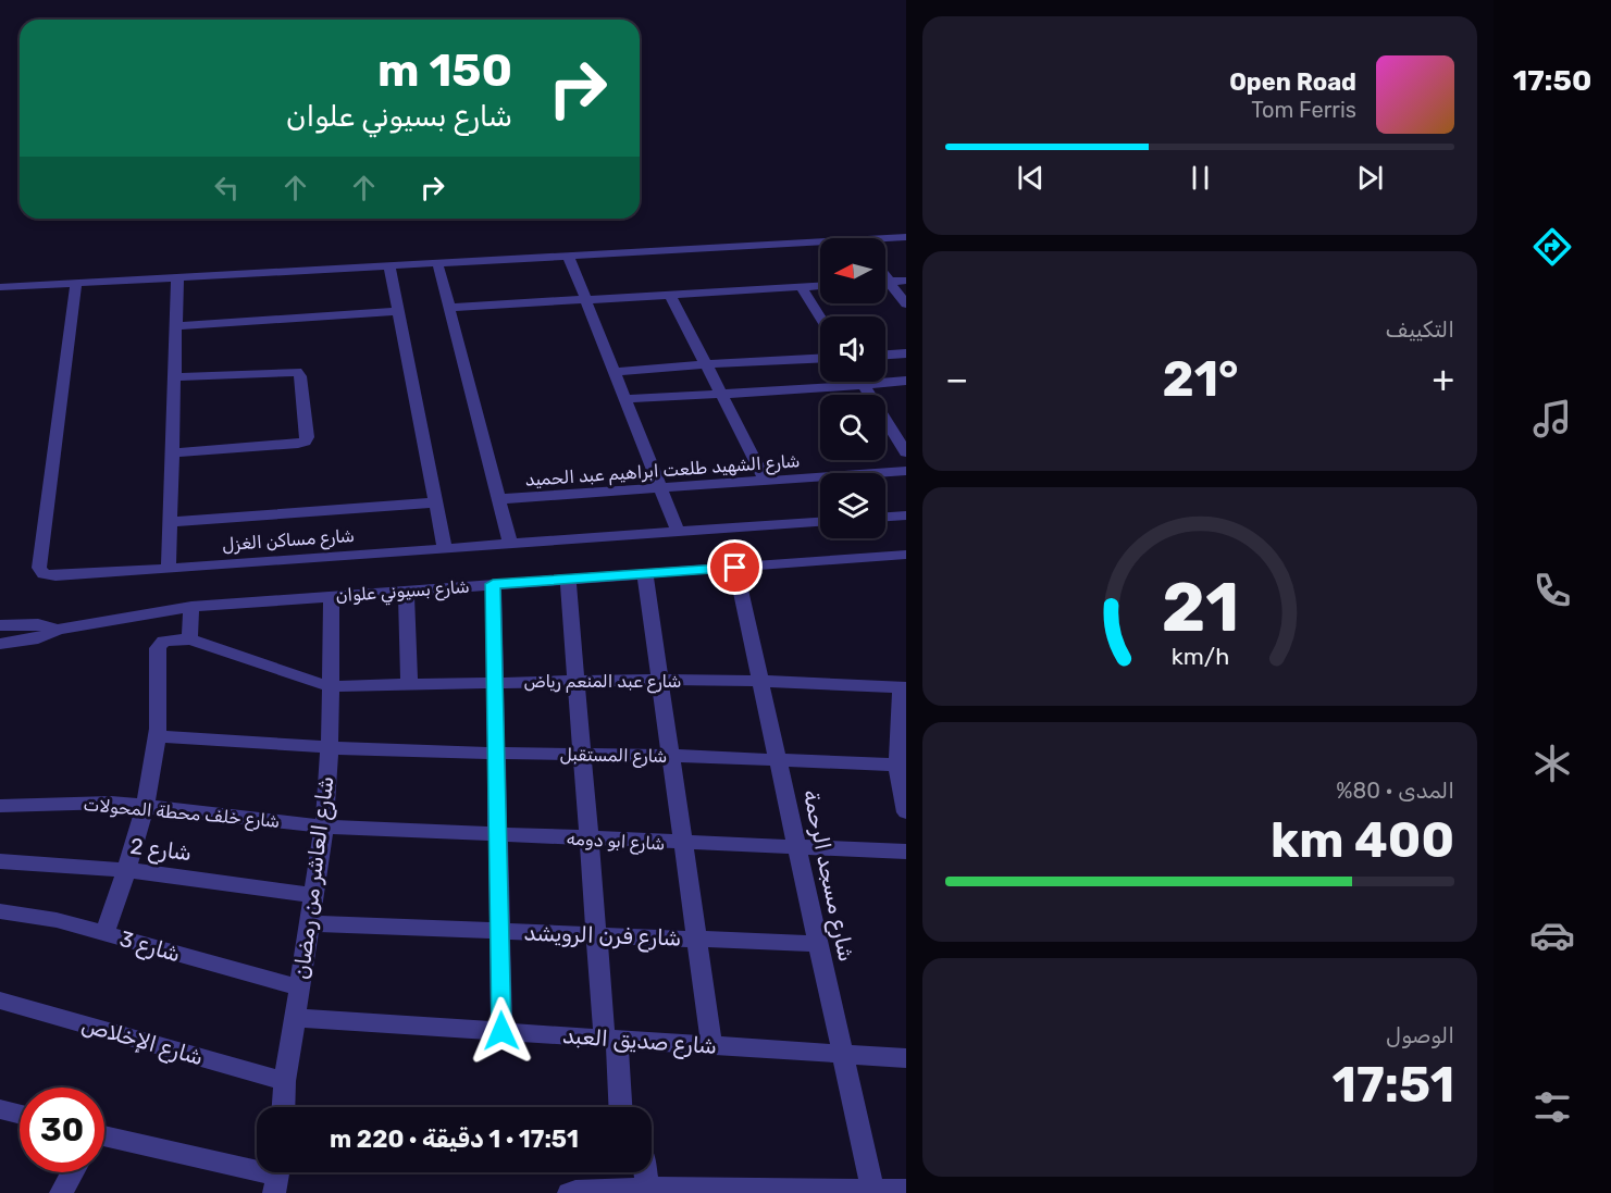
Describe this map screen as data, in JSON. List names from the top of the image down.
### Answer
{
  "streets": {
    "street": [
      "شارع الشهيد طلعت ابراهيم عبد الحميد",
      "شارع مساكن الغزل",
      "شارع بسيوني علوان",
      "شارع عبد المنعم رياض",
      "شارع المستقبل",
      "شارع خلف محطة المحولات",
      "شارع ابو دومه",
      "شارع 2",
      "شارع مسجد الرحمة",
      "شارع العاشر من رمضان",
      "شارع فرن الرويشد",
      "شارع 3",
      "شارع الإخلاص",
      "شارع صديق العبد"
    ]
  },
  "crossings": [
    ["شارع بسيوني علوان", "شارع مسجد الرحمة"],
    ["شارع بسيوني علوان", "شارع العاشر من رمضان"],
    ["شارع عبد المنعم رياض", "شارع مسجد الرحمة"],
    ["شارع عبد المنعم رياض", "شارع العاشر من رمضان"],
    ["شارع المستقبل", "شارع مسجد الرحمة"],
    ["شارع المستقبل", "شارع العاشر من رمضان"],
    ["شارع خلف محطة المحولات", "شارع ابو دومه"],
    ["شارع خلف محطة المحولات", "شارع العاشر من رمضان"],
    ["شارع ابو دومه", "شارع مسجد الرحمة"],
    ["شارع ابو دومه", "شارع العاشر من رمضان"],
    ["شارع 2", "شارع العاشر من رمضان"],
    ["شارع مسجد الرحمة", "شارع فرن الرويشد"],
    ["شارع مسجد الرحمة", "شارع صديق العبد"],
    ["شارع العاشر من رمضان", "شارع فرن الرويشد"],
    ["شارع العاشر من رمضان", "شارع 3"],
    ["شارع العاشر من رمضان", "شارع الإخلاص"],
    ["شارع العاشر من رمضان", "شارع صديق العبد"]
  ],
  "north": "left",
  "page": {
    "tabs": "17:50",
    "turn": ["150 m", "شارع بسيوني علوان"],
    "song": ["Open Road", "Tom Ferris"],
    "tile": [
      "التكييف",
      ["المدى · 80%", "400 km"],
      ["الوصول", "17:51"]
    ],
    "heat": ["−", "21°", "+"],
    "limit": "30",
    "trip": "17:51 · 1 دقيقة · 220 m",
    "gauge": ["21", "km/h"]
  }
}
